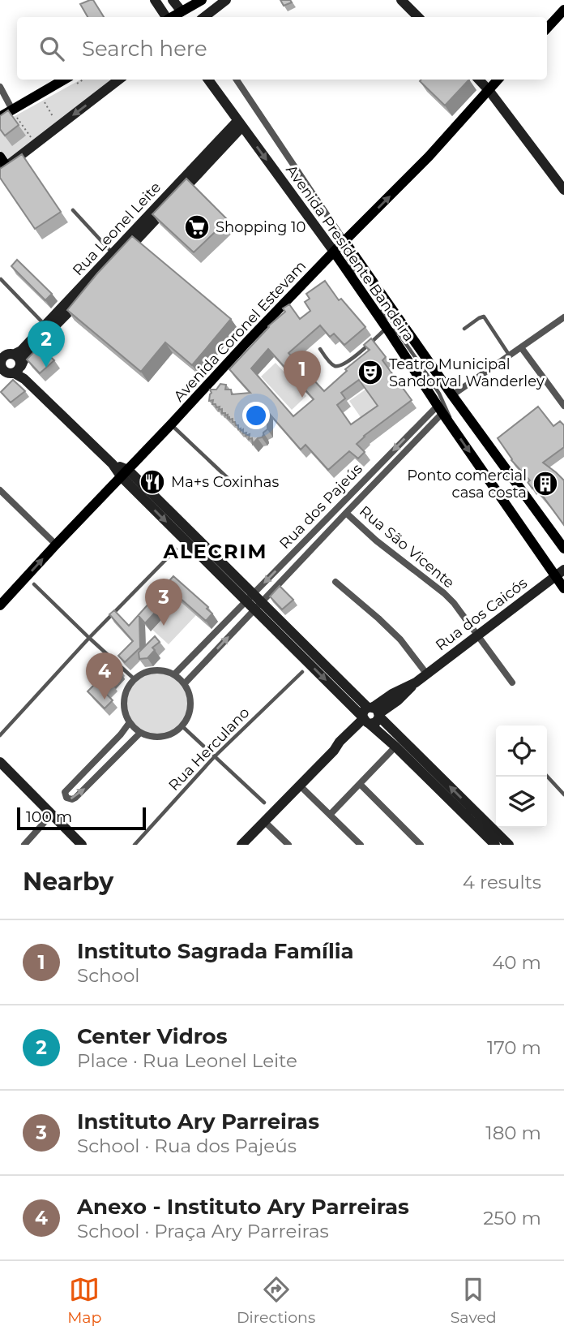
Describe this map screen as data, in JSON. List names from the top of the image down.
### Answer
{
  "streets": {
    "main road": ["Avenida Presidente Bandeira", "Avenida Coronel Estevam"],
    "street": [
      "Rua Leonel Leite",
      "Rua dos Pajeús",
      "Rua São Vicente",
      "Rua dos Caicós"
    ],
    "lane": ["Rua Herculano"]
  },
  "crossings": [
    ["Rua Leonel Leite", "Avenida Presidente Bandeira"],
    ["Avenida Presidente Bandeira", "Avenida Coronel Estevam"],
    ["Avenida Presidente Bandeira", "Rua dos Pajeús"],
    ["Avenida Presidente Bandeira", "Rua dos Caicós"],
    ["Rua dos Pajeús", "Rua São Vicente"],
    ["Rua São Vicente", "Rua dos Caicós"]
  ],
  "one_way": ["Avenida Coronel Estevam"],
  "districts": ["ALECRIM"],
  "places": {
    "supermarket": ["Shopping 10"],
    "theatre": ["Teatro Municipal Sandorval Wanderley"],
    "restaurant": ["Ma+s Coxinhas"],
    "building": ["Ponto comercial casa costa"]
  },
  "scale_bar": "100 m",
  "page": {
    "search": "Search here",
    "pins": [
      "2",
      "1",
      "3",
      "4"
    ],
    "scale": "100 m",
    "heading": ["Nearby", "4 results"],
    "list": [
      {
        "mark": "1",
        "name": "Instituto Sagrada Família",
        "note": "School",
        "value": "40 m"
      },
      {
        "mark": "2",
        "name": "Center Vidros",
        "note": "Place · Rua Leonel Leite",
        "value": "170 m"
      },
      {
        "mark": "3",
        "name": "Instituto Ary Parreiras",
        "note": "School · Rua dos Pajeús",
        "value": "180 m"
      },
      {
        "mark": "4",
        "name": "Anexo - Instituto Ary Parreiras",
        "note": "School · Praça Ary Parreiras",
        "value": "250 m"
      }
    ],
    "nav": ["Map", "Directions", "Saved"]
  }
}
